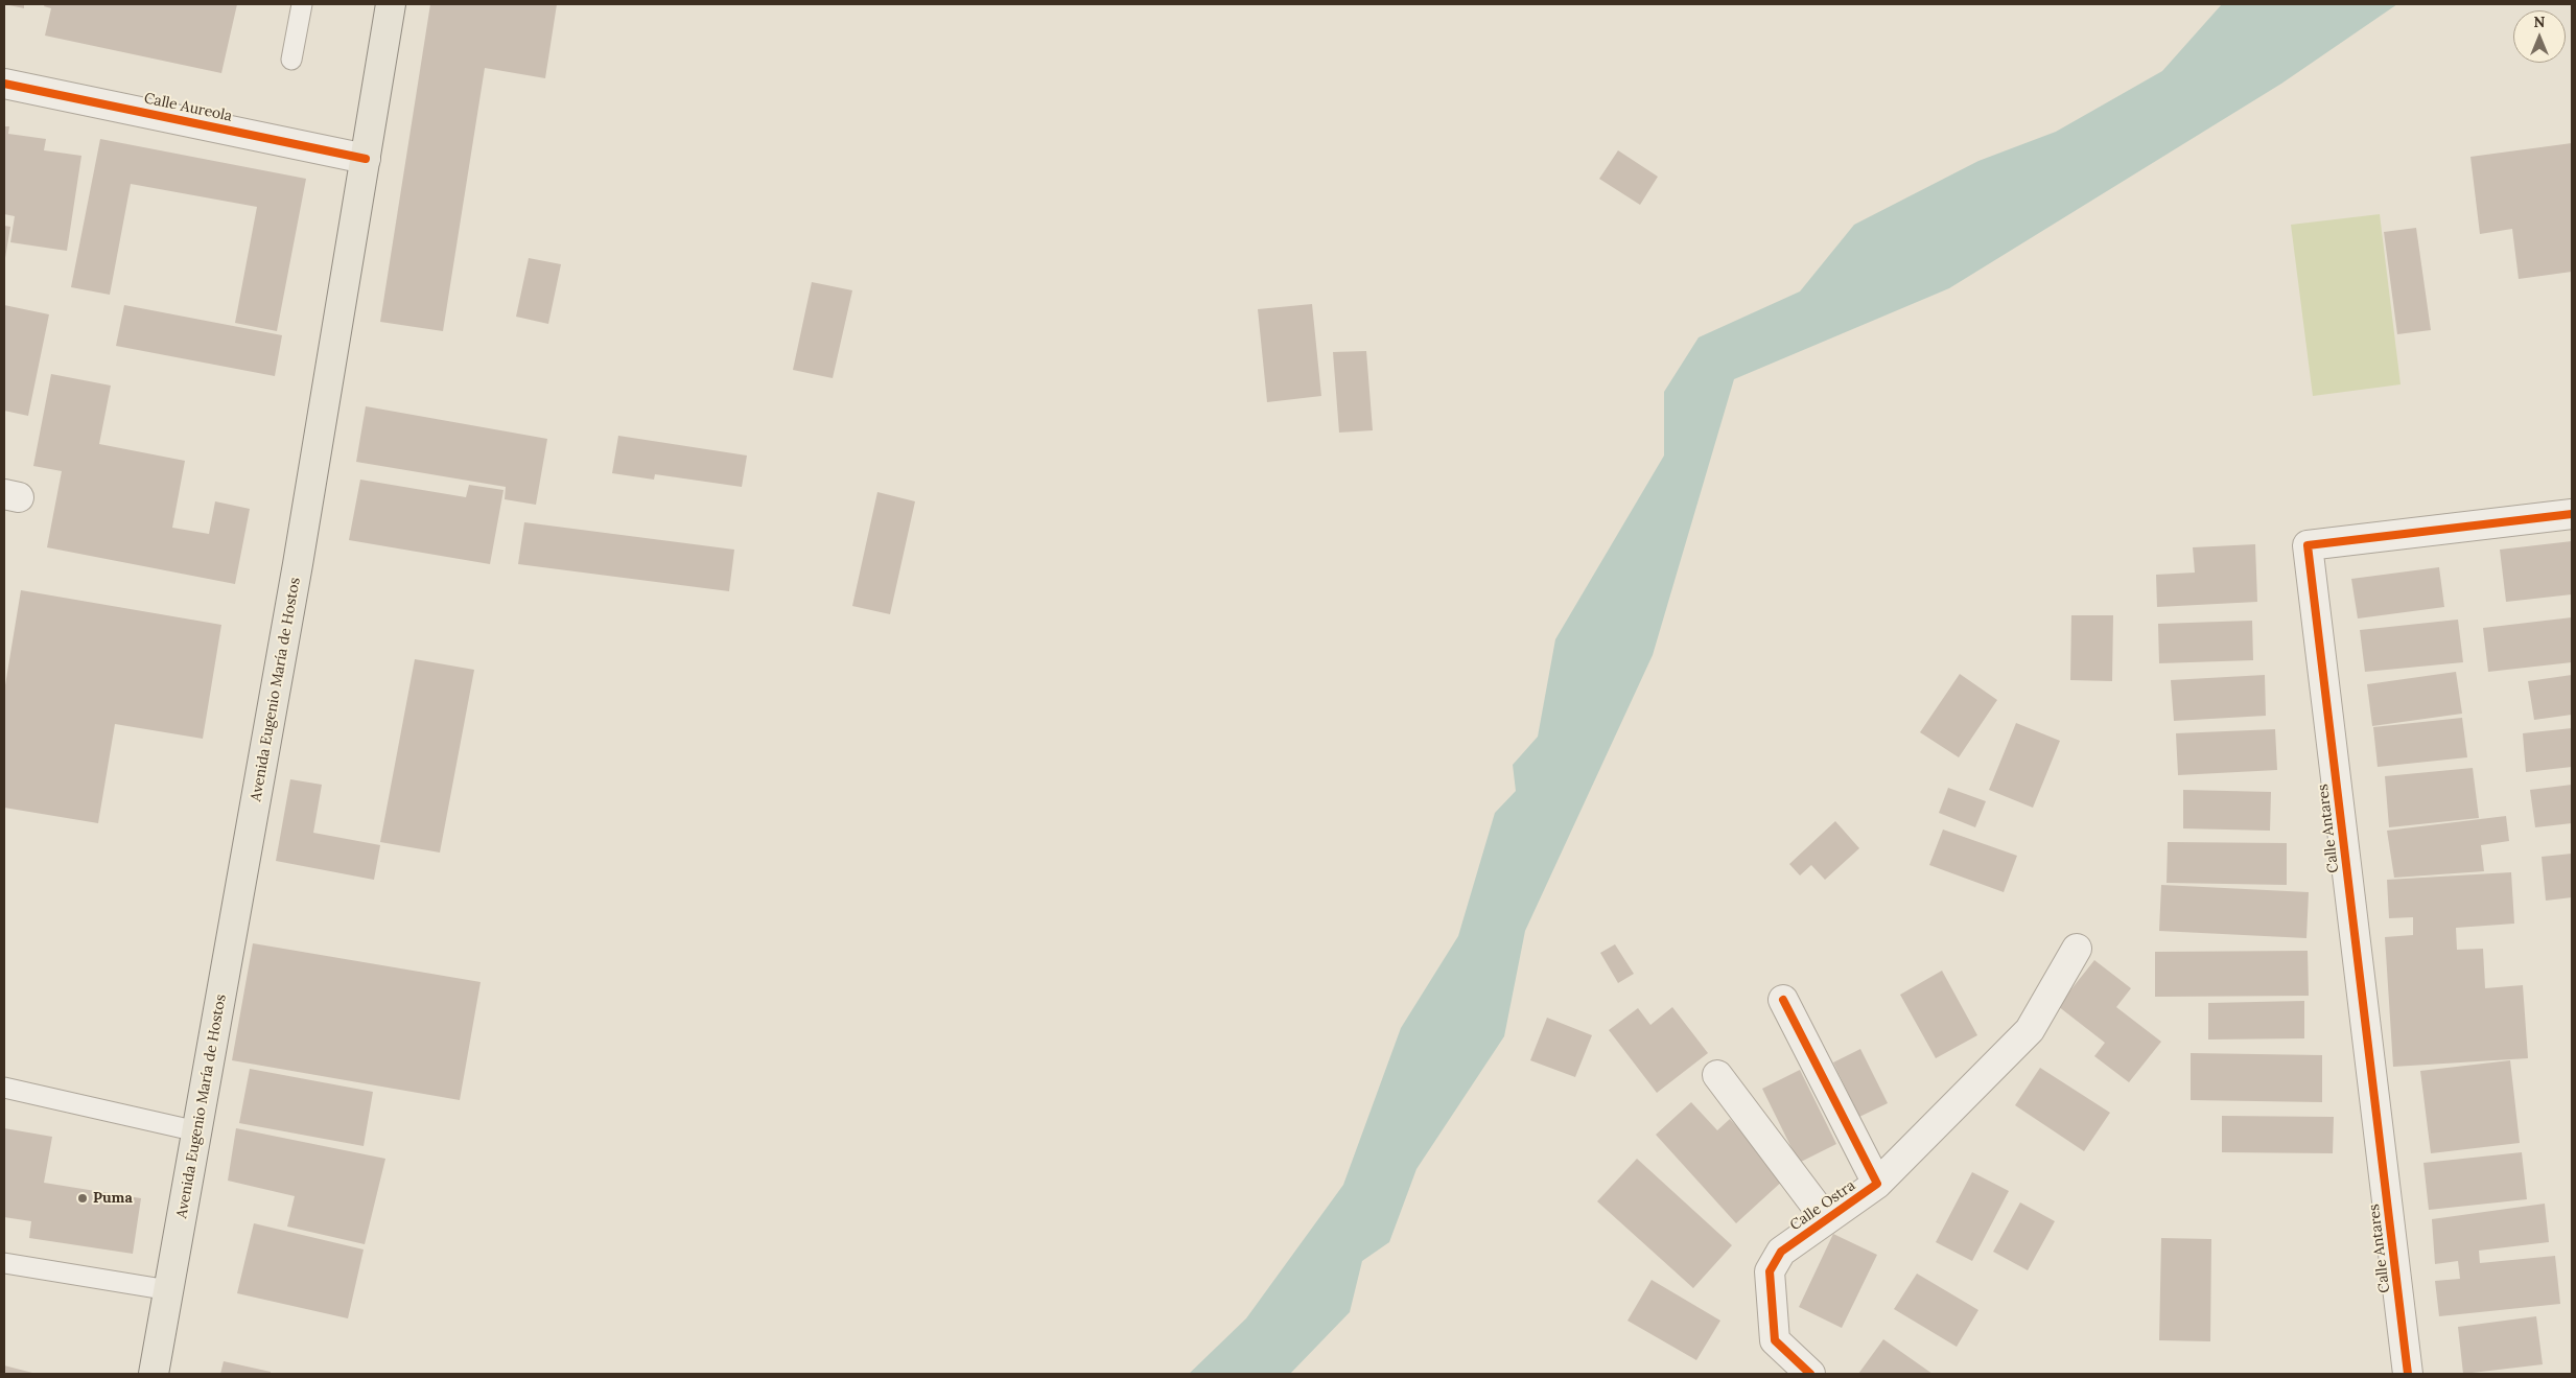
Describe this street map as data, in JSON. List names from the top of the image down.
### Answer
{
  "streets": {
    "main road": ["Avenida Eugenio María de Hostos"],
    "street": ["Calle Aureola", "Calle Antares", "Calle Ostra"]
  },
  "crossings": [
    ["Calle Aureola", "Avenida Eugenio María de Hostos"]
  ],
  "places": ["Puma"],
  "north": "top"
}
